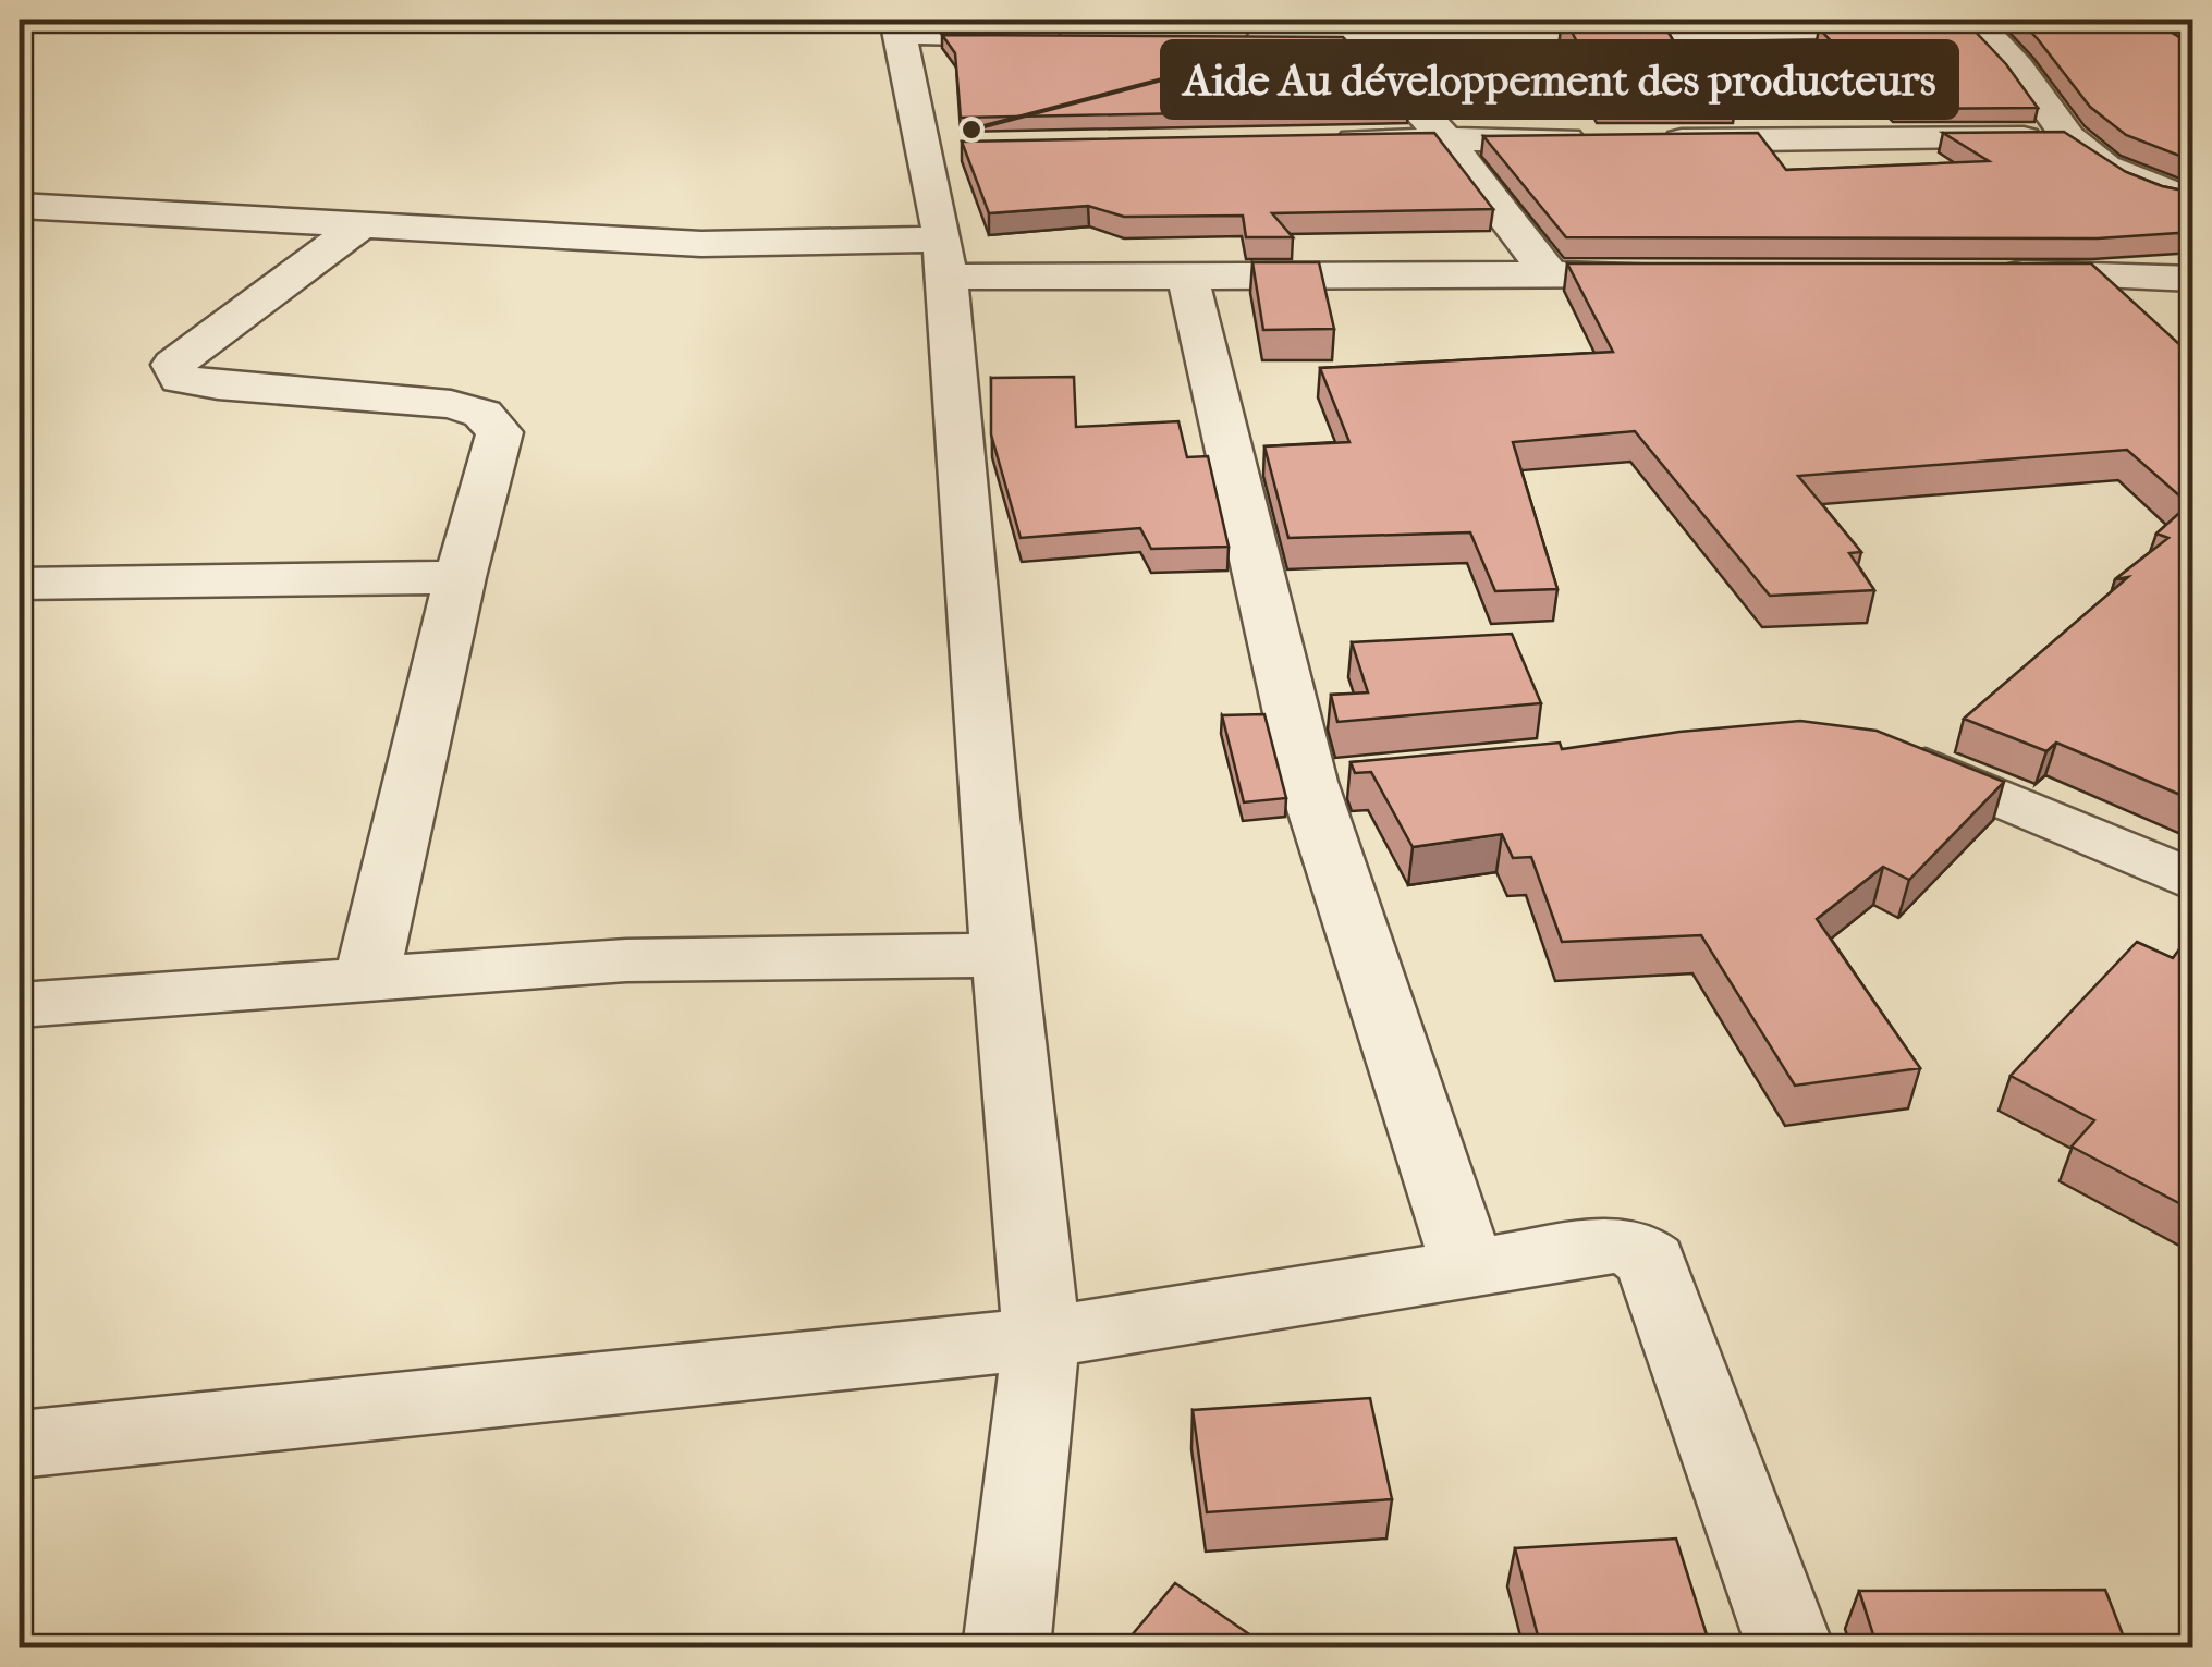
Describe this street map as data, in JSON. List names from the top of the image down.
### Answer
{
  "places": ["Aide Au développement des producteurs"]
}
